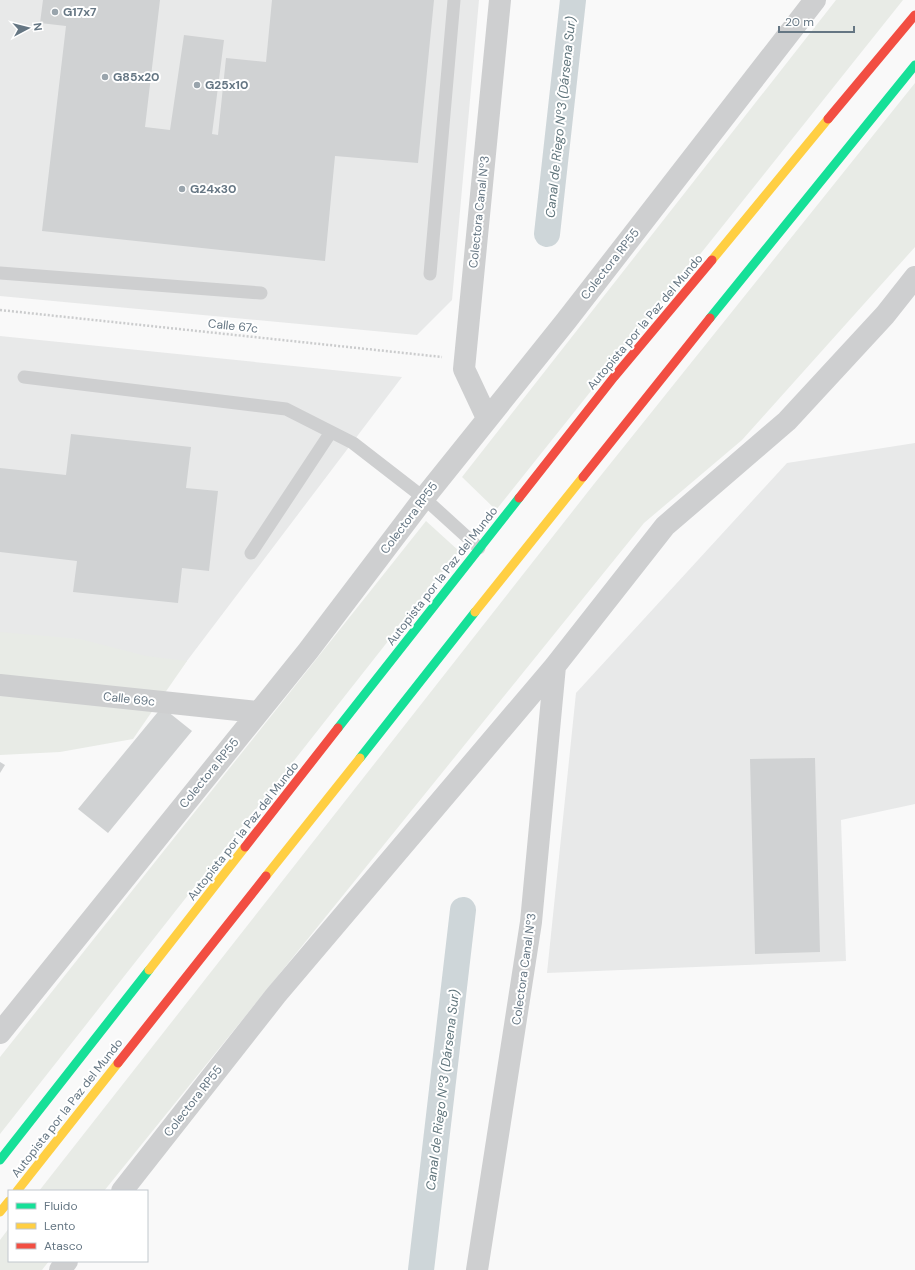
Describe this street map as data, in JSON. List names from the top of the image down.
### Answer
{
  "streets": {
    "highway": ["Autopista por la Paz del Mundo"],
    "street": ["Colectora Canal Nº3", "Colectora RP55", "Calle 69c"],
    "path": ["Calle 67c"]
  },
  "crossings": [
    ["Colectora Canal Nº3", "Colectora RP55"],
    ["Colectora Canal Nº3", "Calle 67c"],
    ["Colectora RP55", "Calle 69c"]
  ],
  "water": ["Canal de Riego Nº3 (Dársena Sur)"],
  "places": [
    "G17x7",
    "G85x20",
    "G25x10",
    "G24x30"
  ],
  "legend": ["Fluido", "Lento", "Atasco"],
  "scale_bar": "20 m",
  "north": "right"
}
